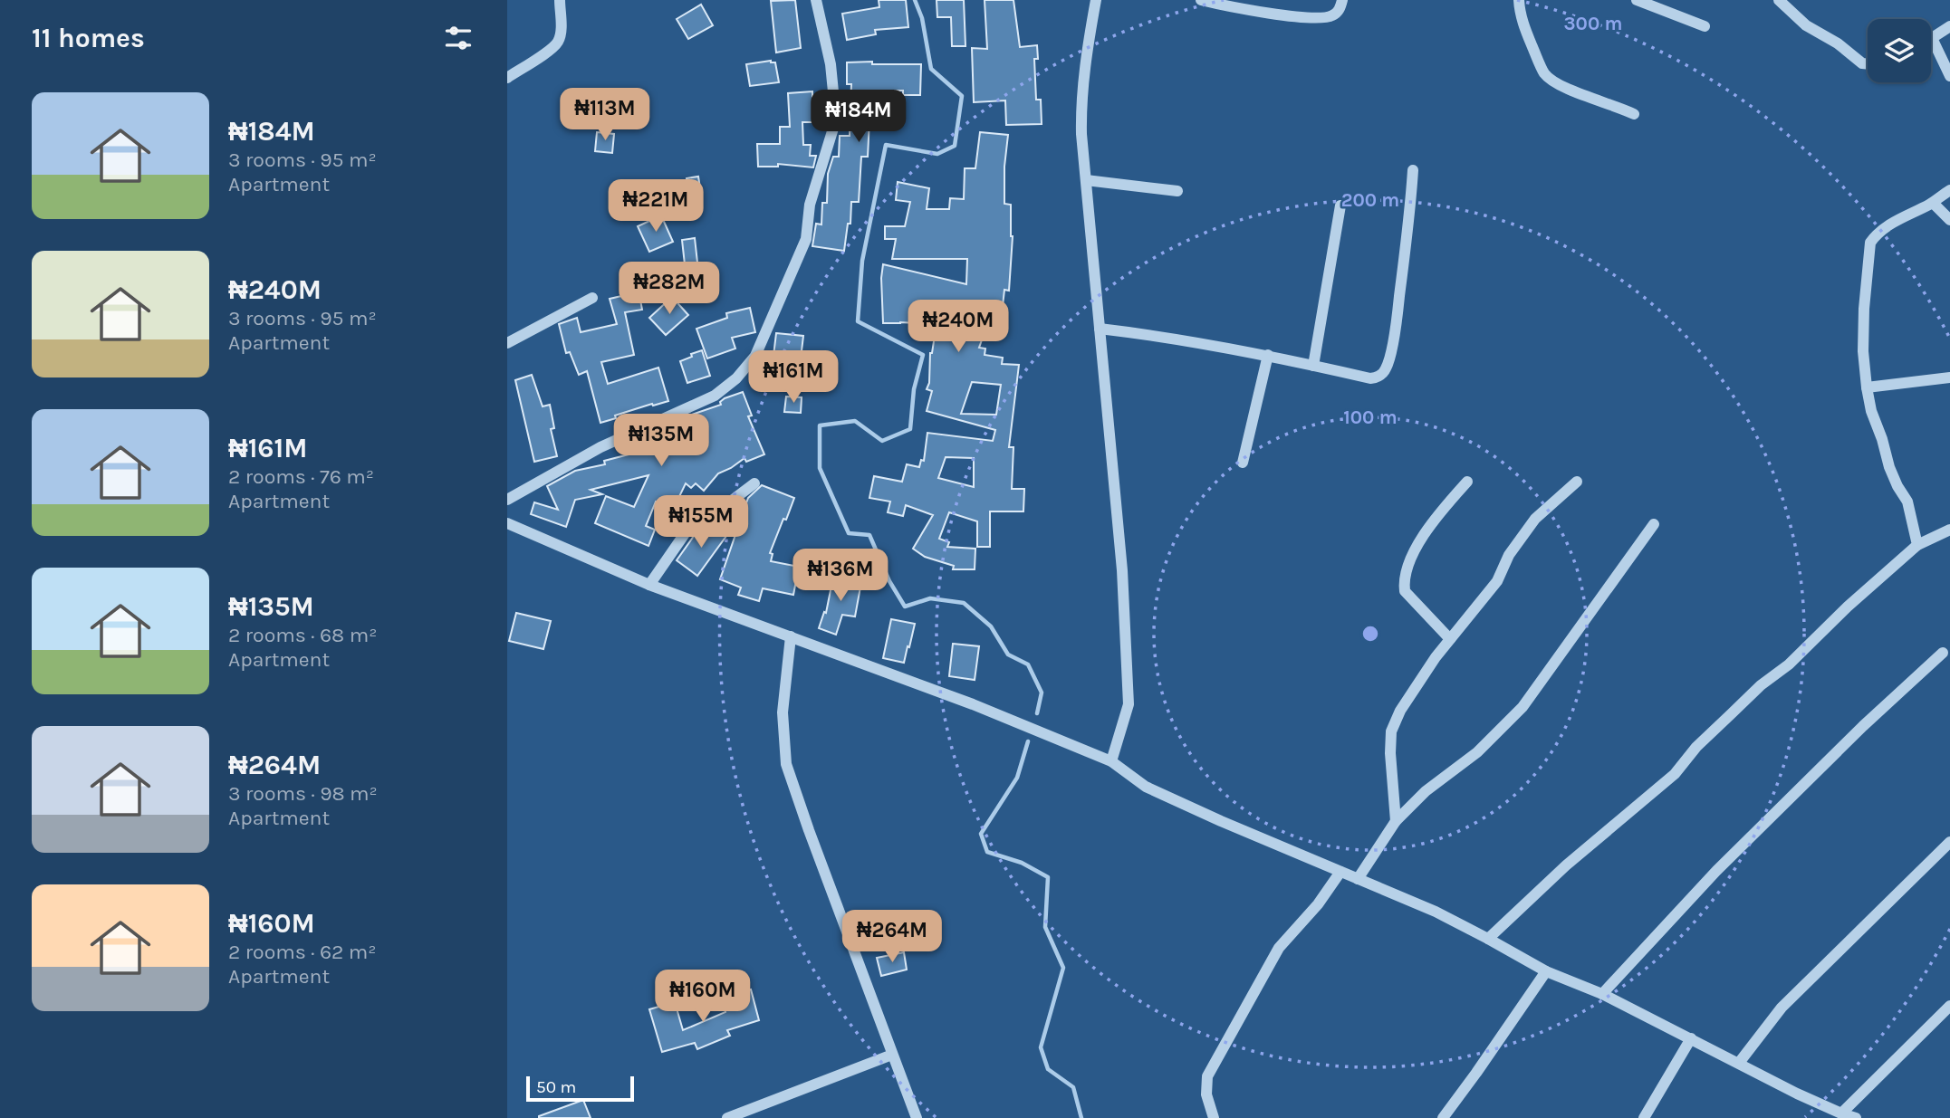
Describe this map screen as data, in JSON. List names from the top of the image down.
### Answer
{
  "scale_bar": "50 m",
  "page": {
    "heading": "11 homes",
    "list": [
      {
        "name": "₦184M",
        "note": "3 rooms · 95 m² · Apartment"
      },
      {
        "name": "₦240M",
        "note": "3 rooms · 95 m² · Apartment"
      },
      {
        "name": "₦161M",
        "note": "2 rooms · 76 m² · Apartment"
      },
      {
        "name": "₦135M",
        "note": "2 rooms · 68 m² · Apartment"
      },
      {
        "name": "₦264M",
        "note": "3 rooms · 98 m² · Apartment"
      },
      {
        "name": "₦160M",
        "note": "2 rooms · 62 m² · Apartment"
      }
    ],
    "price": [
      "₦113M",
      "₦184M",
      "₦221M",
      "₦282M",
      "₦240M",
      "₦161M",
      "₦135M",
      "₦155M",
      "₦136M",
      "₦264M",
      "₦160M"
    ],
    "scale": "50 m"
  },
  "rings": ["300 m", "200 m", "100 m"]
}
